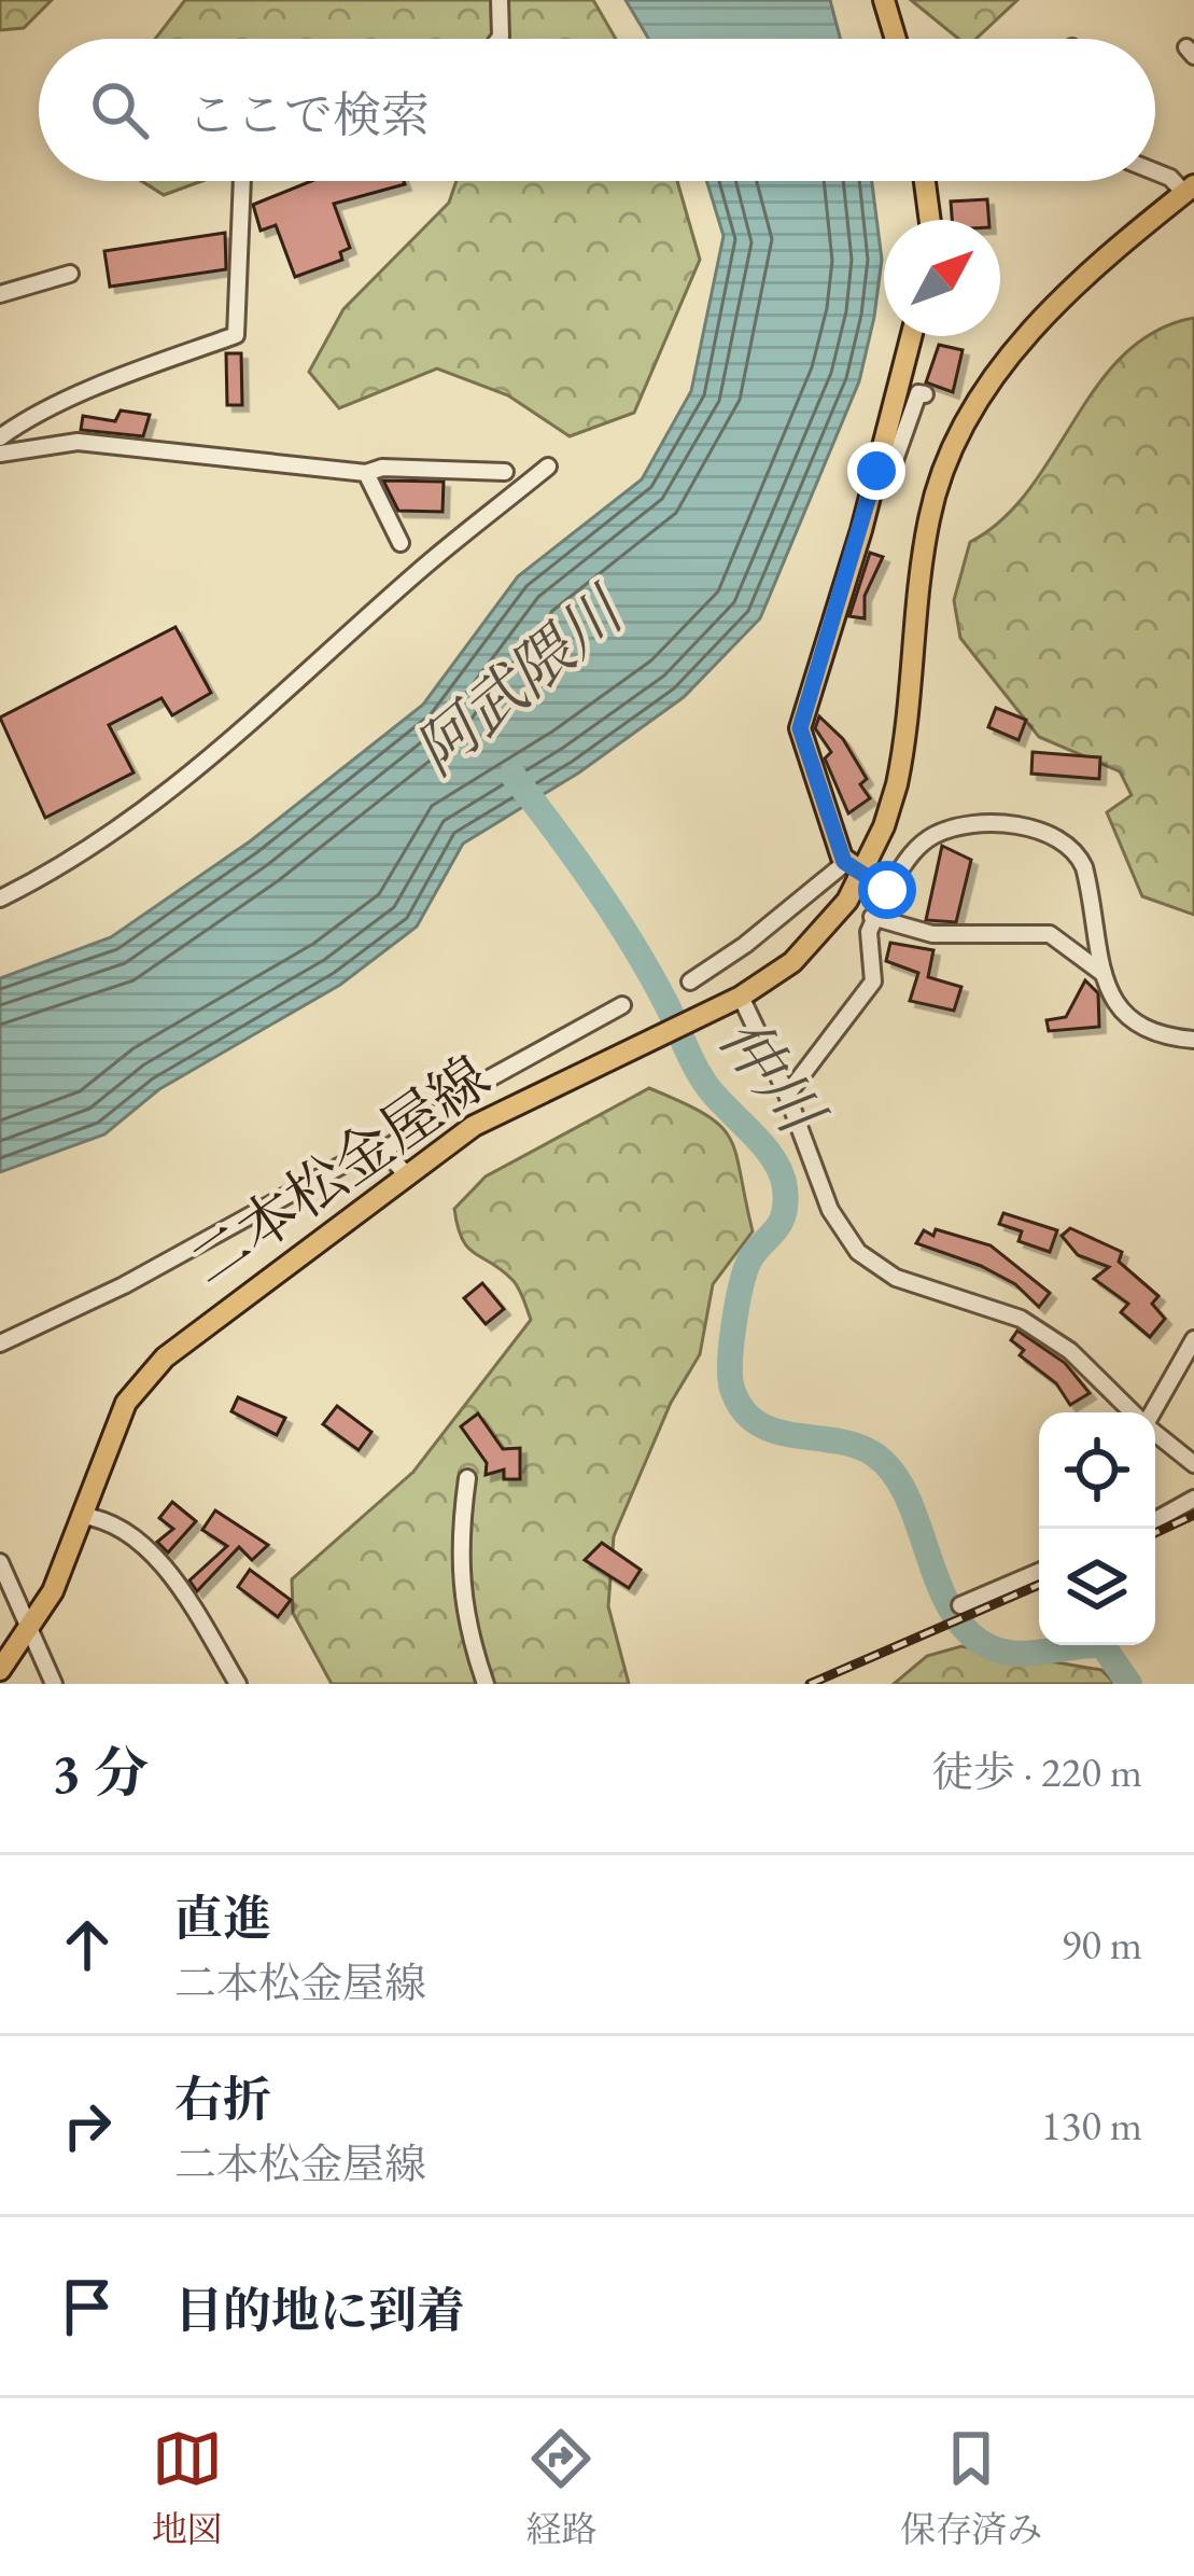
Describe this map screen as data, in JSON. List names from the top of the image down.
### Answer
{
  "streets": {
    "main road": ["二本松金屋線"]
  },
  "water": ["阿武隈川", "仲川"],
  "north": "top right",
  "page": {
    "search": "ここで検索",
    "heading": ["3 分", "徒歩 · 220 m"],
    "list": [
      ["直進", "二本松金屋線", "90 m"],
      ["右折", "二本松金屋線", "130 m"],
      "目的地に到着"
    ],
    "nav": ["地図", "経路", "保存済み"]
  }
}
